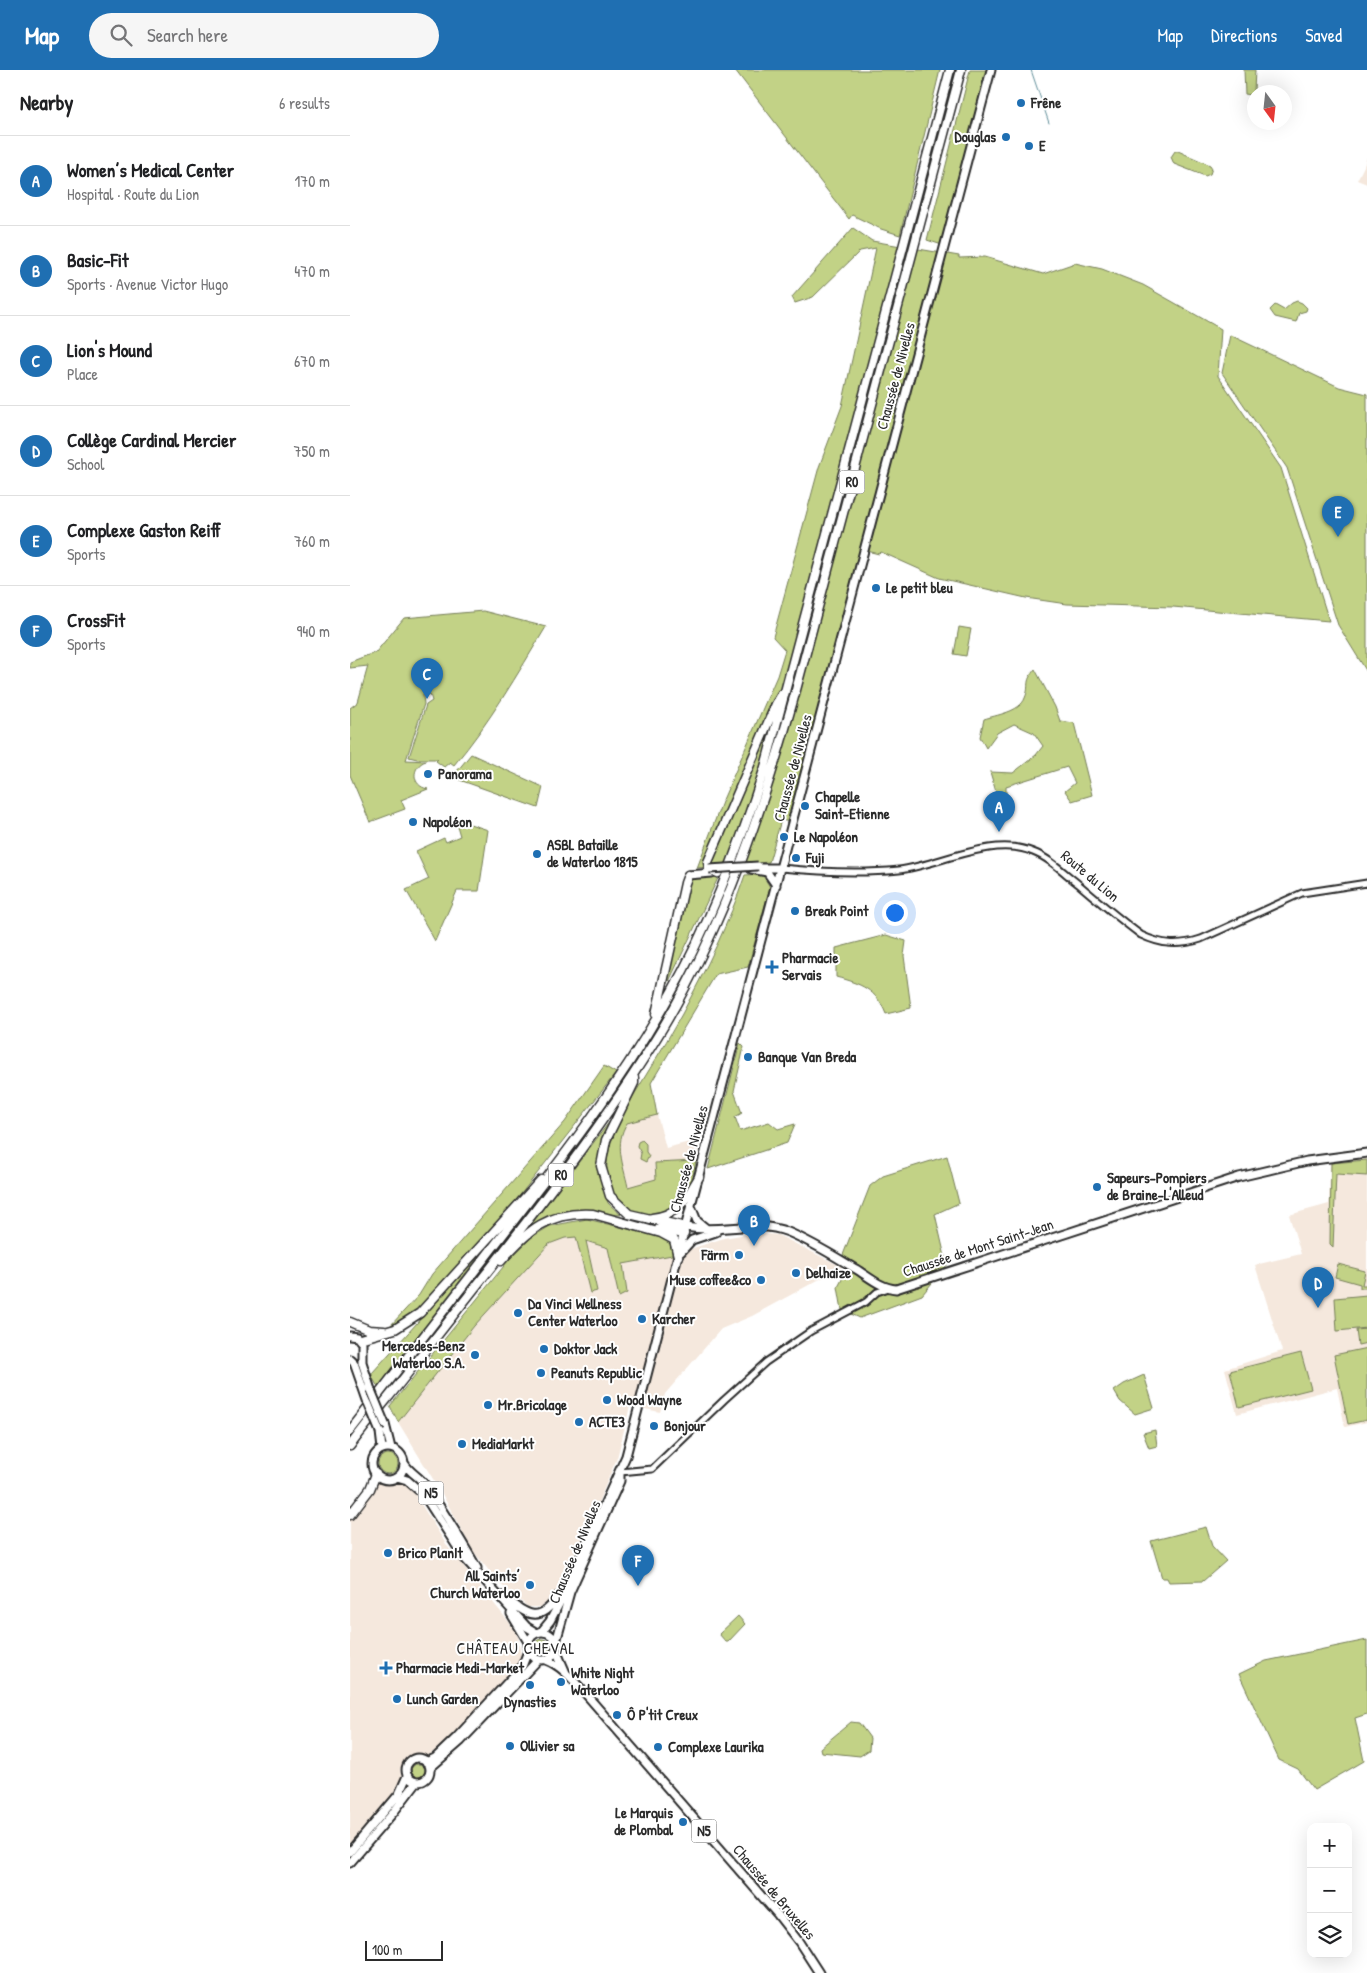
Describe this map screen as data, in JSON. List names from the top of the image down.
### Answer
{
  "streets": {
    "highway": ["R0"],
    "main road": [
      "Chaussée de Nivelles",
      "Route du Lion",
      "Chaussée de Mont Saint-Jean",
      "N5",
      "Chaussée de Bruxelles"
    ]
  },
  "crossings": [
    ["Chaussée de Nivelles", "Route du Lion"],
    ["Chaussée de Nivelles", "Chaussée de Mont Saint-Jean"],
    ["Chaussée de Nivelles", "N5"],
    ["N5", "Chaussée de Bruxelles"]
  ],
  "districts": ["CHÂTEAU CHEVAL"],
  "places": {
    "other": [
      "Frêne",
      "Douglas",
      "E",
      "Le petit bleu",
      "Panorama",
      "Chapelle Saint-Etienne",
      "Napoléon",
      "Le Napoléon",
      "ASBL Bataille de Waterloo 1815",
      "Fuji",
      "Break Point",
      "Banque Van Breda",
      "Sapeurs-Pompiers de Braine-L'Alleud",
      "Färm",
      "Delhaize",
      "Muse coffee&co",
      "Da Vinci Wellness Center Waterloo",
      "Karcher",
      "Doktor Jack",
      "Mercedes-Benz Waterloo S.A.",
      "Peanuts Republic",
      "Wood Wayne",
      "Mr.Bricolage",
      "ACTE3",
      "Bonjour",
      "MediaMarkt",
      "Brico PlanIt",
      "All Saints’ Church Waterloo",
      "White Night Waterloo",
      "Dynasties",
      "Lunch Garden",
      "Ô P'tit Creux",
      "Ollivier sa",
      "Complexe Laurika",
      "Le Marquis de Plombal"
    ],
    "health": ["Pharmacie Servais", "Pharmacie Medi-Market"]
  },
  "scale_bar": "100 m",
  "north": "bottom",
  "page": {
    "header": "Map",
    "search": "Search here",
    "nav": ["Map", "Directions", "Saved"],
    "heading": ["Nearby", "6 results"],
    "list": [
      {
        "mark": "A",
        "name": "Women’s Medical Center",
        "note": "Hospital · Route du Lion",
        "value": "170 m"
      },
      {
        "mark": "B",
        "name": "Basic-Fit",
        "note": "Sports · Avenue Victor Hugo",
        "value": "470 m"
      },
      {
        "mark": "C",
        "name": "Lion's Mound",
        "note": "Place",
        "value": "670 m"
      },
      {
        "mark": "D",
        "name": "Collège Cardinal Mercier",
        "note": "School",
        "value": "750 m"
      },
      {
        "mark": "E",
        "name": "Complexe Gaston Reiff",
        "note": "Sports",
        "value": "760 m"
      },
      {
        "mark": "F",
        "name": "CrossFit",
        "note": "Sports",
        "value": "940 m"
      }
    ],
    "pins": [
      "E",
      "C",
      "A",
      "B",
      "D",
      "F"
    ],
    "map_buttons": ["+", "−"],
    "scale": "100 m"
  }
}
